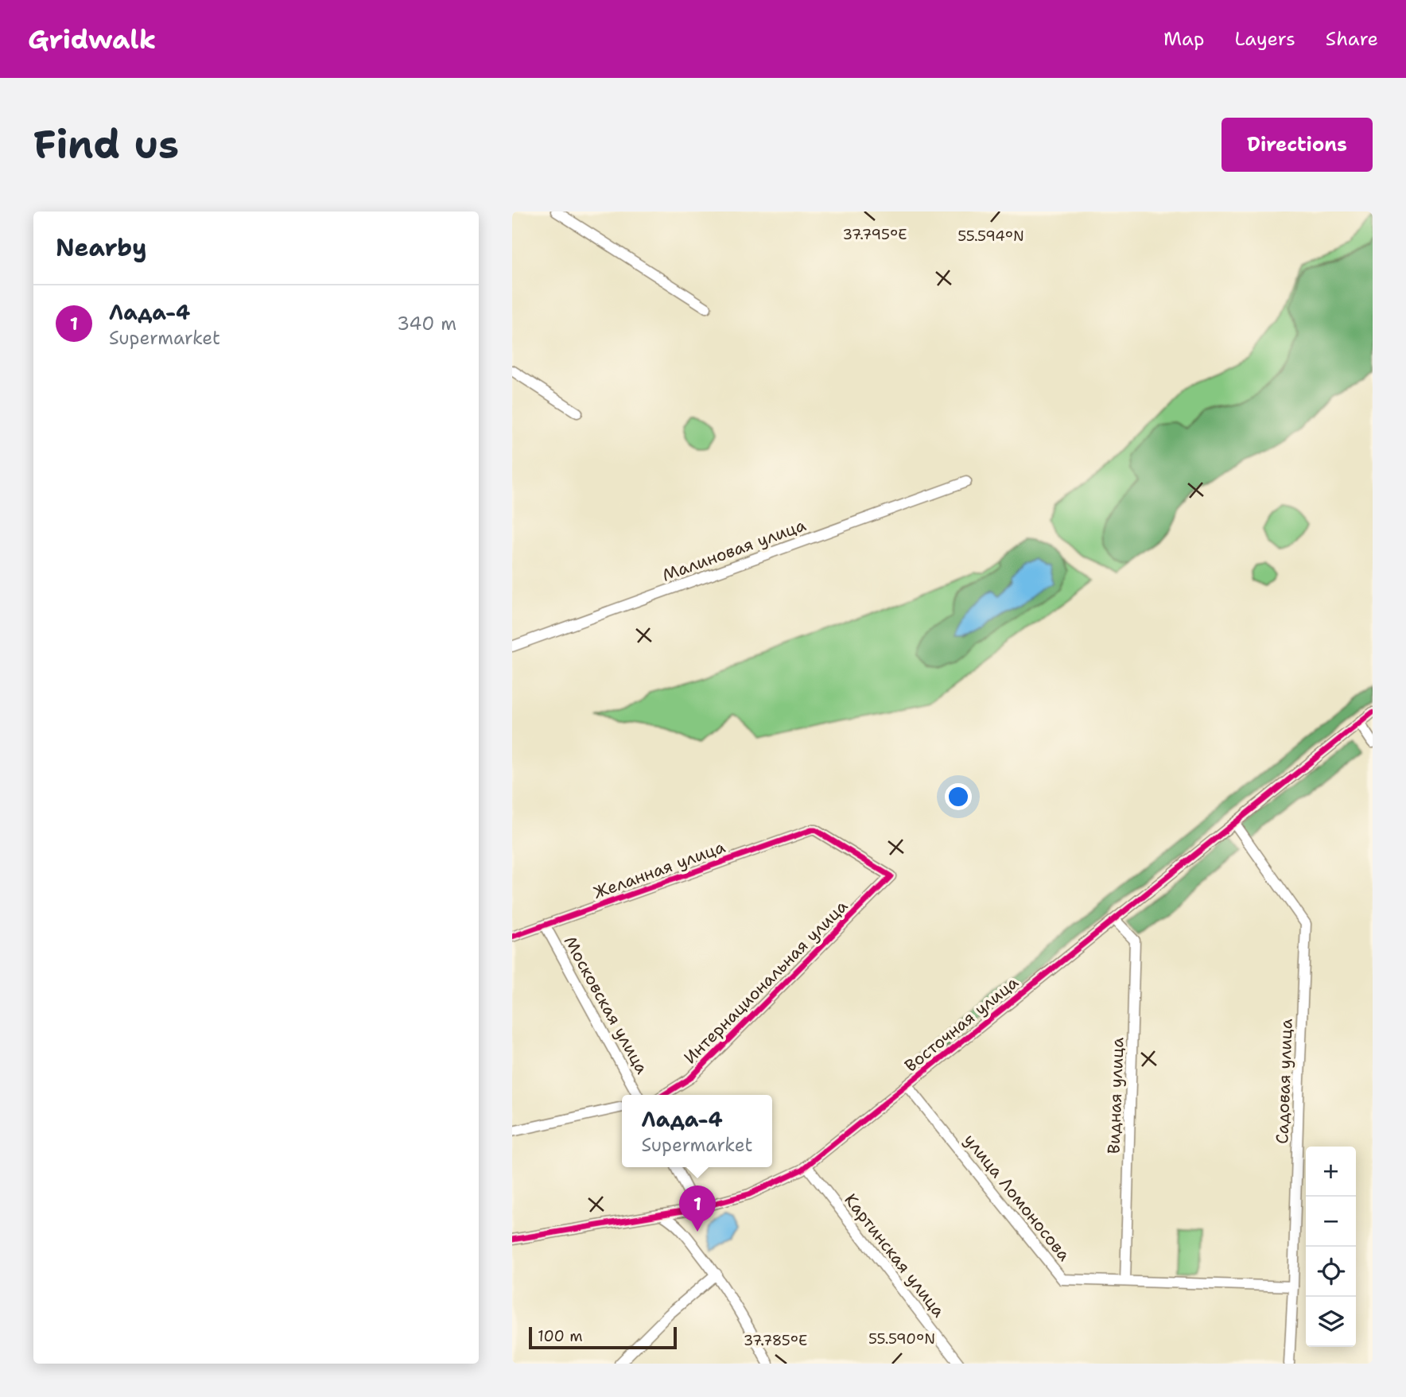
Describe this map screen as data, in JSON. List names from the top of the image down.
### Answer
{
  "streets": {
    "street": [
      "Малиновая улица",
      "Желанная улица",
      "Интернациональная улица",
      "Московская улица",
      "Восточная улица",
      "Садовая улица",
      "Видная улица",
      "улица Ломоносова",
      "Картинская улица"
    ]
  },
  "crossings": [
    ["Желанная улица", "Интернациональная улица"],
    ["Желанная улица", "Московская улица"],
    ["Восточная улица", "Садовая улица"],
    ["Восточная улица", "Видная улица"],
    ["Восточная улица", "улица Ломоносова"],
    ["Восточная улица", "Картинская улица"],
    ["Садовая улица", "улица Ломоносова"],
    ["Видная улица", "улица Ломоносова"]
  ],
  "scale_bar": "100 m",
  "page": {
    "header": "Gridwalk",
    "nav": ["Map", "Layers", "Share"],
    "buttons": "Directions",
    "title": "Find us",
    "heading": "Nearby",
    "list": [
      {
        "mark": "1",
        "name": "Лада-4",
        "note": "Supermarket",
        "value": "340 m"
      }
    ],
    "popup": ["Лада-4", "Supermarket"],
    "map_buttons": ["+", "−"],
    "pins": "1",
    "scale": "100 m"
  },
  "coordinates": [
    "37.795°E",
    "55.594°N",
    "55.590°N",
    "37.785°E"
  ]
}
